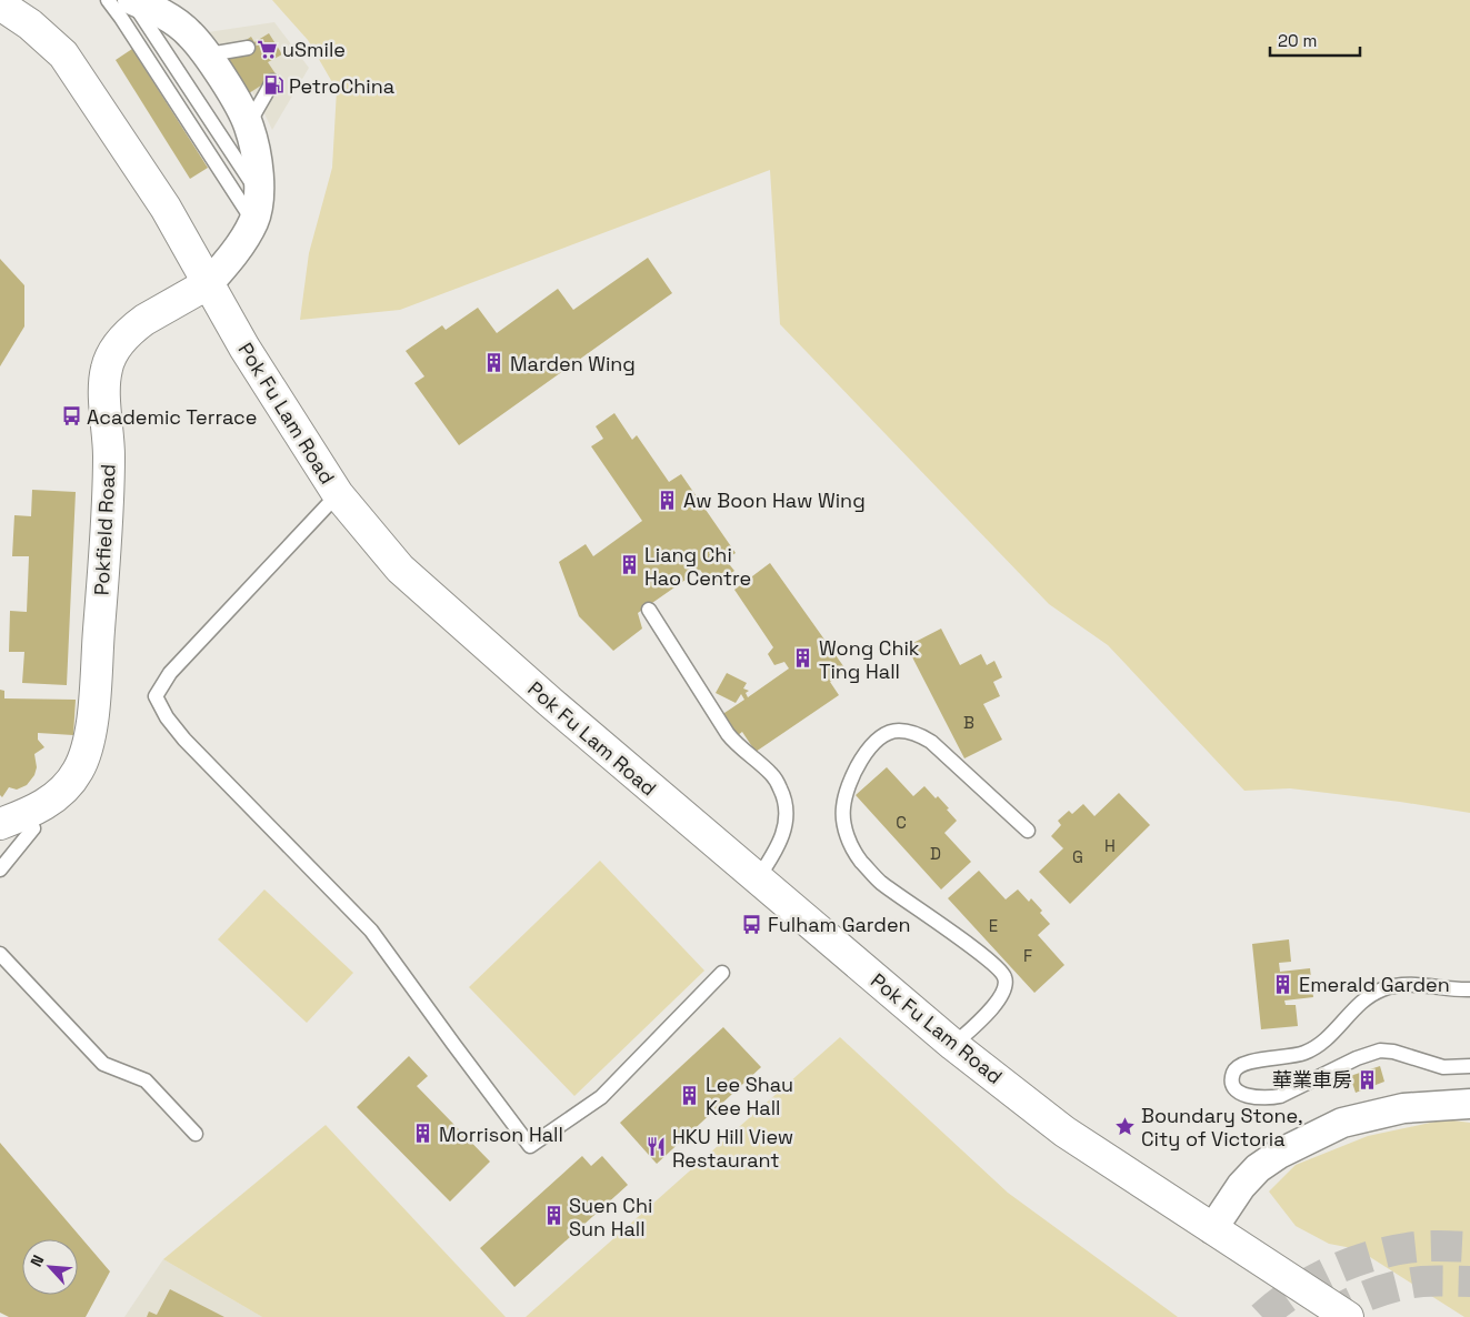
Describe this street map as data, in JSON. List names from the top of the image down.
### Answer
{
  "streets": {
    "main road": ["Pok Fu Lam Road", "Pokfield Road"]
  },
  "crossings": [
    ["Pok Fu Lam Road", "Pokfield Road"]
  ],
  "places": {
    "supermarket": ["uSmile"],
    "fuel station": ["PetroChina"],
    "building": [
      "Marden Wing",
      "Aw Boon Haw Wing",
      "Liang Chi Hao Centre",
      "Wong Chik Ting Hall",
      "Emerald Garden",
      "華業車房",
      "Lee Shau Kee Hall",
      "Morrison Hall",
      "Suen Chi Sun Hall"
    ],
    "bus stop": ["Academic Terrace", "Fulham Garden"],
    "place": ["Boundary Stone, City of Victoria"],
    "restaurant": ["HKU Hill View Restaurant"]
  },
  "house_numbers": [
    "B",
    "C",
    "H",
    "D",
    "G",
    "E",
    "F"
  ],
  "scale_bar": "20 m",
  "north": "top left"
}
